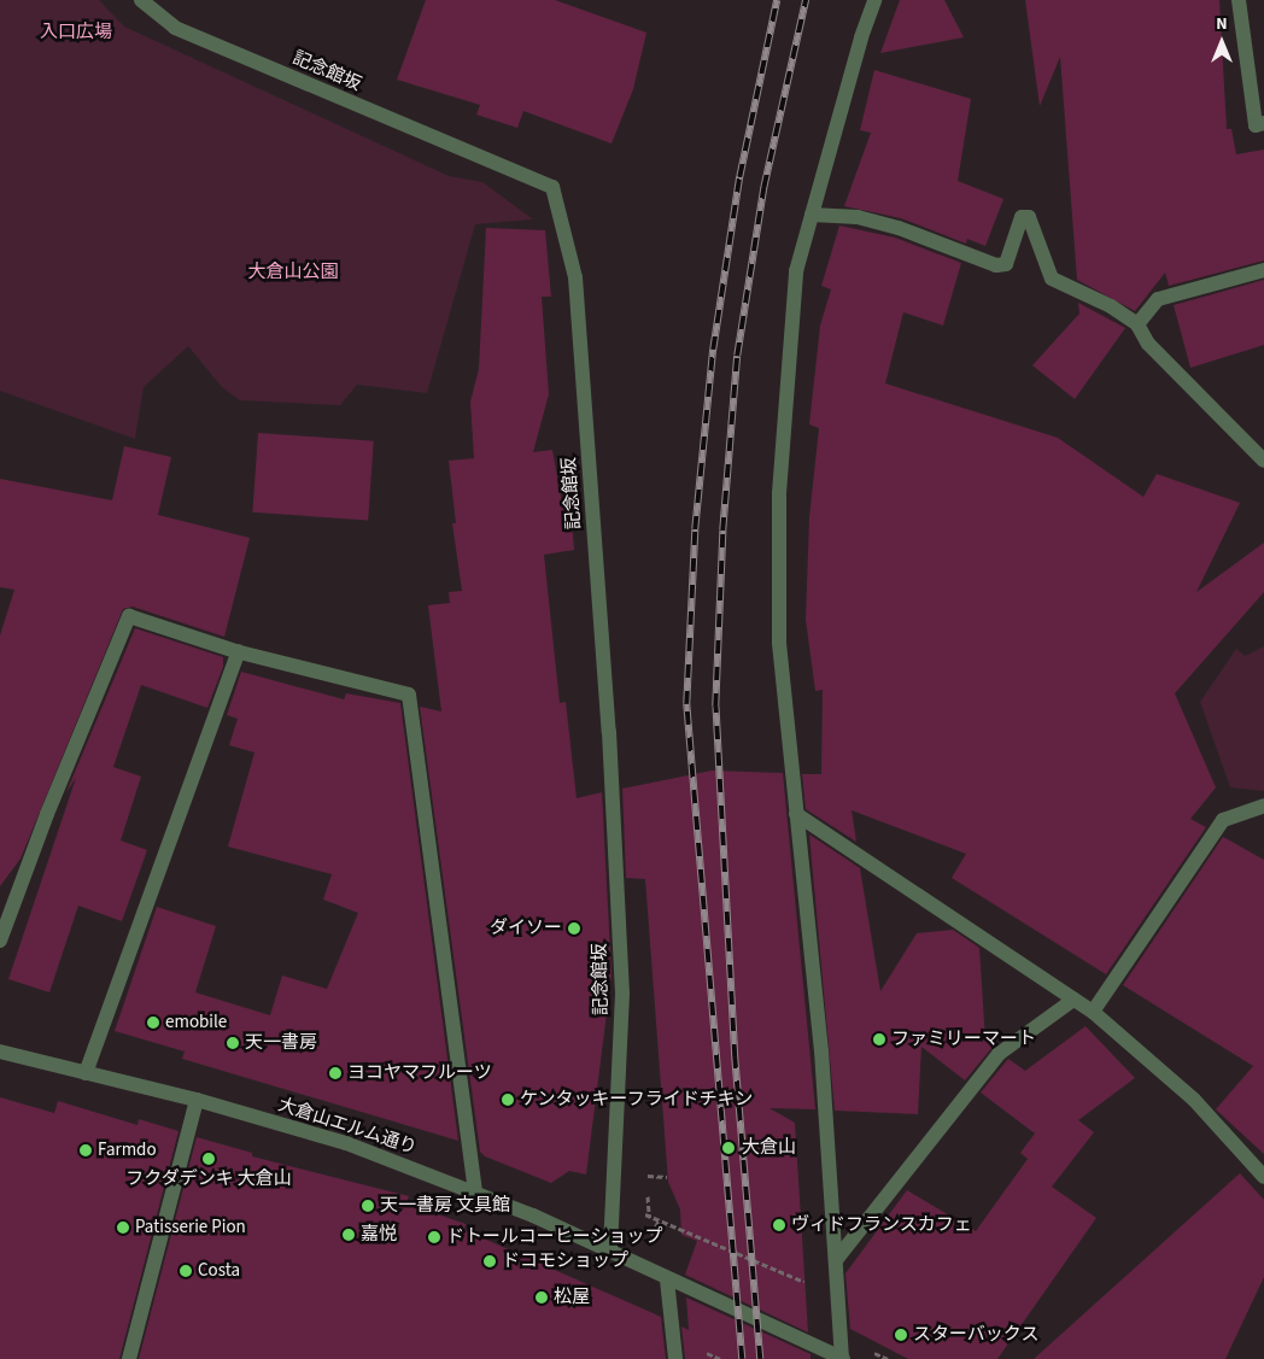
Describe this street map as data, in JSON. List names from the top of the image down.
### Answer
{
  "streets": {
    "street": ["記念館坂", "大倉山エルム通り"]
  },
  "crossings": [
    ["記念館坂", "大倉山エルム通り"]
  ],
  "parks": ["入口広場", "大倉山公園"],
  "places": [
    "ダイソー",
    "emobile",
    "ファミリーマート",
    "天一書房",
    "ヨコヤマフルーツ",
    "ケンタッキーフライドチキン",
    "大倉山",
    "Farmdo",
    "フクダデンキ 大倉山",
    "天一書房 文具館",
    "ヴィドフランスカフェ",
    "Patisserie Pion",
    "嘉悦",
    "ドトールコーヒーショップ",
    "ドコモショップ",
    "Costa",
    "松屋",
    "スターバックス"
  ],
  "north": "top"
}
